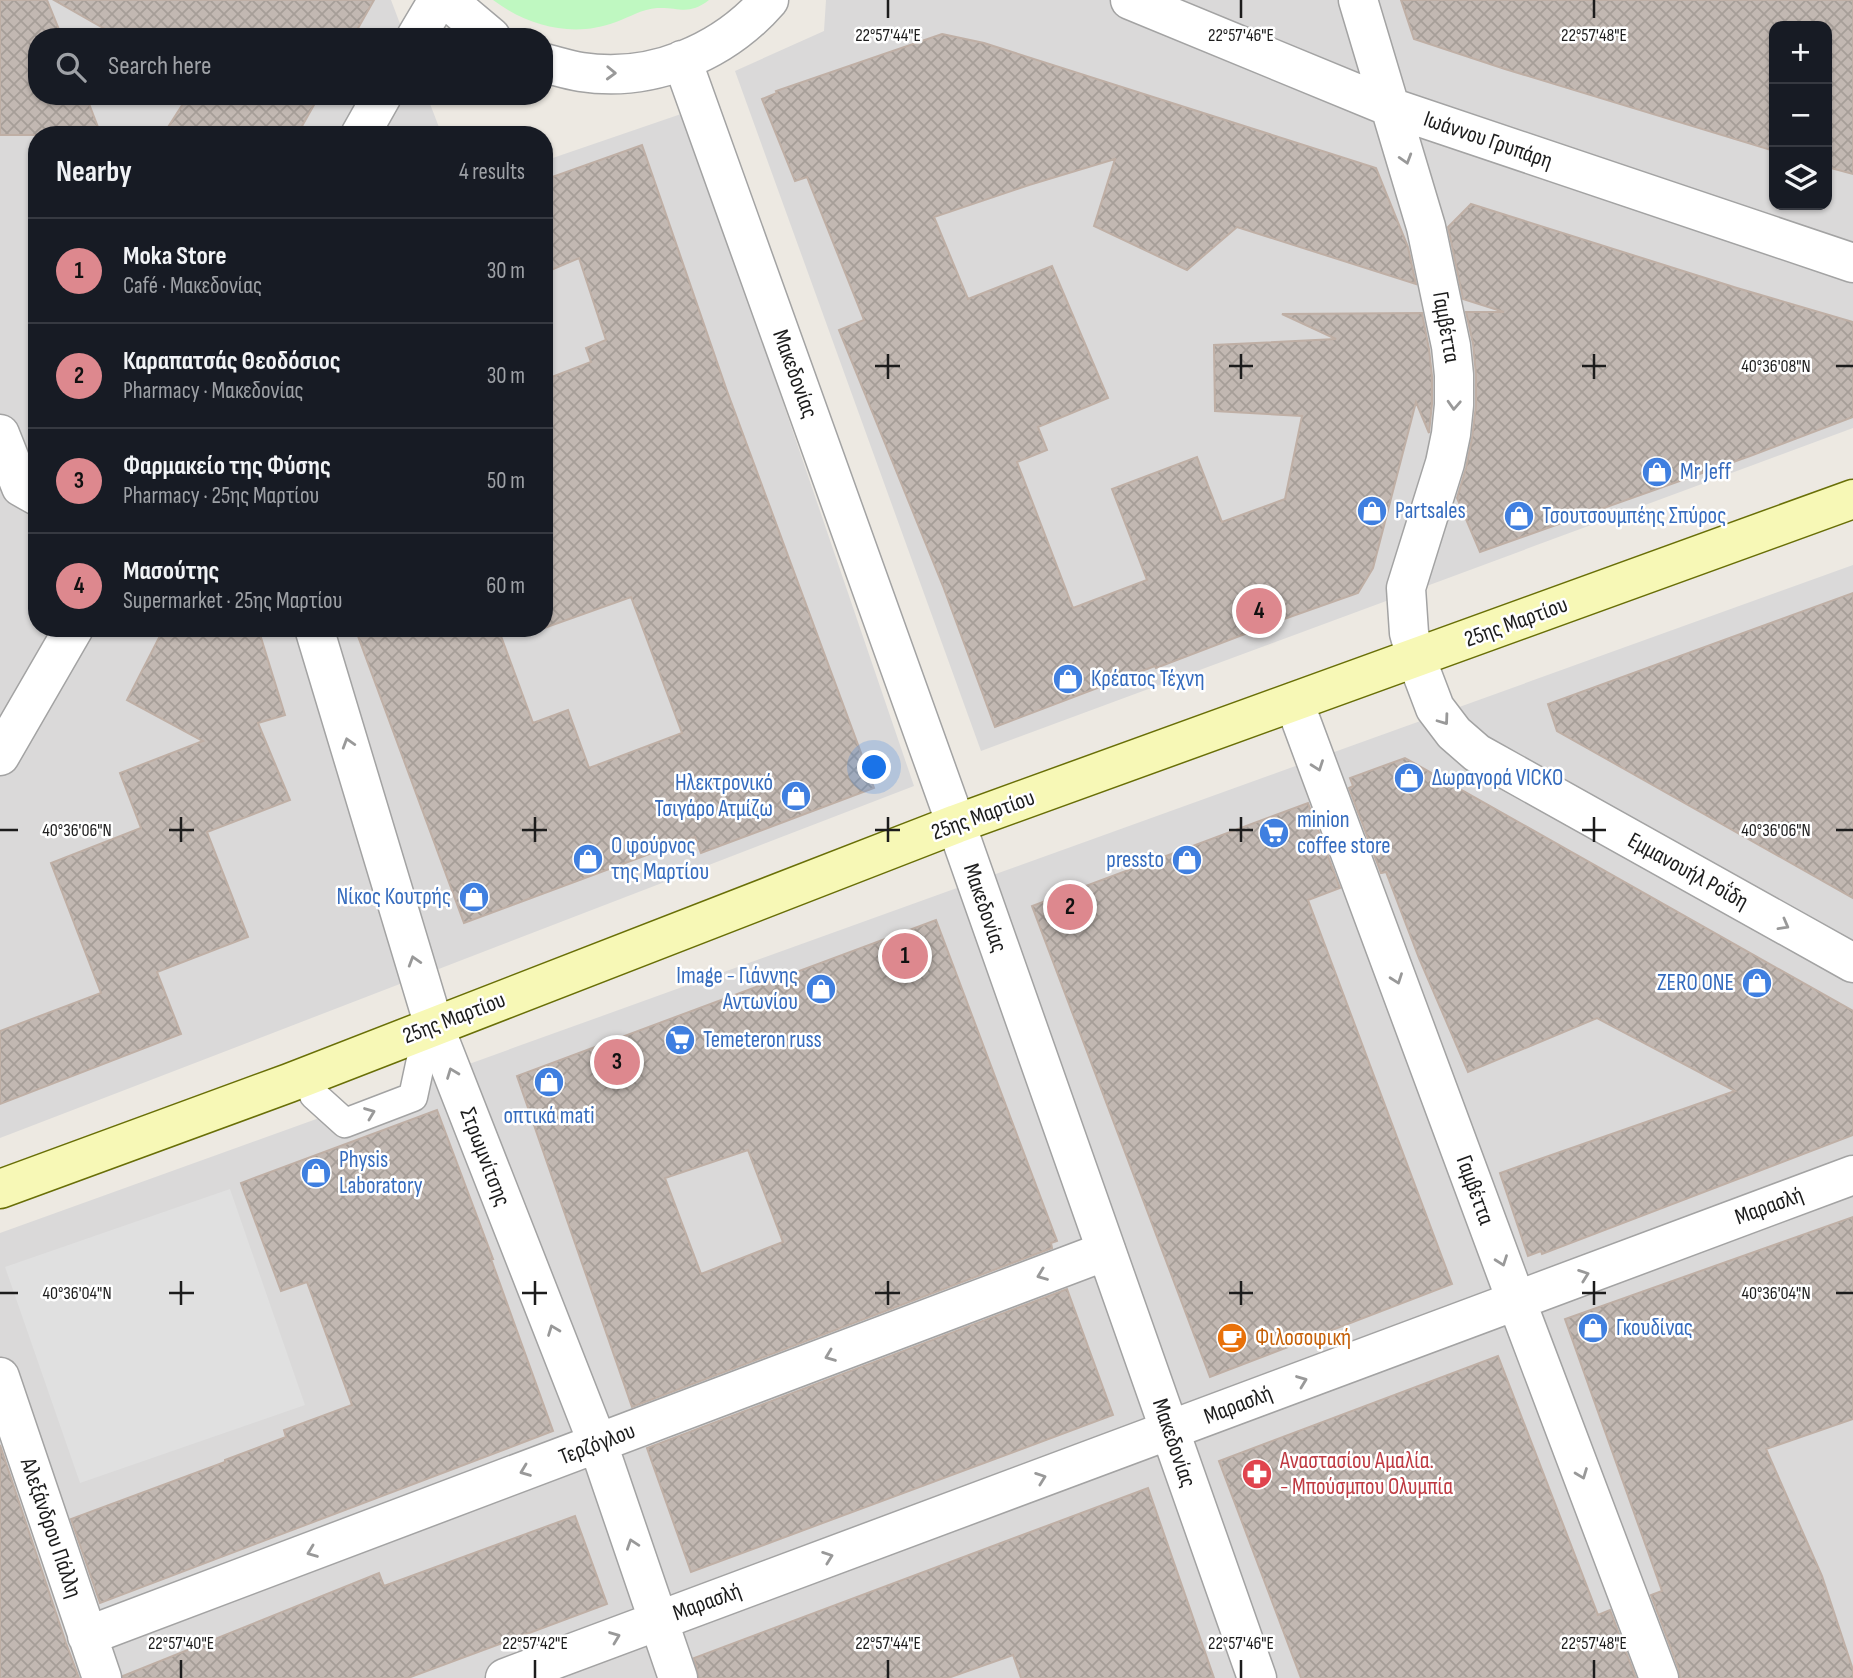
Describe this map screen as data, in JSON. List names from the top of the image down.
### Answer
{
  "streets": {
    "main road": ["25ης Μαρτίου"],
    "street": [
      "Ιωάννου Γρυπάρη",
      "Γαμβέττα",
      "Μακεδονίας",
      "Εμμανουήλ Ροΐδη",
      "Στρωμνίτσης",
      "Μαρασλή",
      "Τερζόγλου",
      "Αλεξάνδρου Πάλλη"
    ]
  },
  "crossings": [
    ["Ιωάννου Γρυπάρη", "Γαμβέττα"],
    ["Γαμβέττα", "25ης Μαρτίου"],
    ["Γαμβέττα", "Εμμανουήλ Ροΐδη"],
    ["Γαμβέττα", "Μαρασλή"],
    ["Μακεδονίας", "25ης Μαρτίου"],
    ["Μακεδονίας", "Μαρασλή"],
    ["Μακεδονίας", "Τερζόγλου"],
    ["25ης Μαρτίου", "Εμμανουήλ Ροΐδη"],
    ["25ης Μαρτίου", "Στρωμνίτσης"],
    ["Στρωμνίτσης", "Μαρασλή"],
    ["Στρωμνίτσης", "Τερζόγλου"],
    ["Τερζόγλου", "Αλεξάνδρου Πάλλη"]
  ],
  "one_way": [
    "Γαμβέττα",
    "Εμμανουήλ Ροΐδη",
    "Στρωμνίτσης",
    "Μαρασλή",
    "Τερζόγλου"
  ],
  "places": {
    "shop": [
      "Mr Jeff",
      "Partsales",
      "Τσουτσουμπέης Σπύρος",
      "Κρέατος Τέχνη",
      "Δωραγορά VICKO",
      "Ηλεκτρονικό Τσιγάρο Ατμίζω",
      "Ο φούρνος της Μαρτίου",
      "pressto",
      "Νίκος Κουτρής",
      "ZERO ONE",
      "Image - Γιάννης Αντωνίου",
      "οπτικά mati",
      "Physis Laboratory",
      "Γκουδίνας"
    ],
    "supermarket": ["minion coffee store", "Temeteron russ"],
    "cafe": ["Φιλοσοφική"],
    "pharmacy": ["Αναστασίου Αμαλία. - Μπούσμπου Ολυμπία"]
  },
  "page": {
    "map_buttons": ["+", "−"],
    "search": "Search here",
    "heading": ["Nearby", "4 results"],
    "list": [
      {
        "mark": "1",
        "name": "Moka Store",
        "note": "Café · Μακεδονίας",
        "value": "30 m"
      },
      {
        "mark": "2",
        "name": "Καραπατσάς Θεοδόσιος",
        "note": "Pharmacy · Μακεδονίας",
        "value": "30 m"
      },
      {
        "mark": "3",
        "name": "Φαρμακείο της Φύσης",
        "note": "Pharmacy · 25ης Μαρτίου",
        "value": "50 m"
      },
      {
        "mark": "4",
        "name": "Μασούτης",
        "note": "Supermarket · 25ης Μαρτίου",
        "value": "60 m"
      }
    ],
    "pins": [
      "4",
      "2",
      "1",
      "3"
    ]
  },
  "coordinates": [
    "22°57'44\"E",
    "22°57'46\"E",
    "22°57'48\"E",
    "40°36'08\"N",
    "40°36'06\"N",
    "40°36'04\"N",
    "22°57'40\"E",
    "22°57'42\"E"
  ]
}
